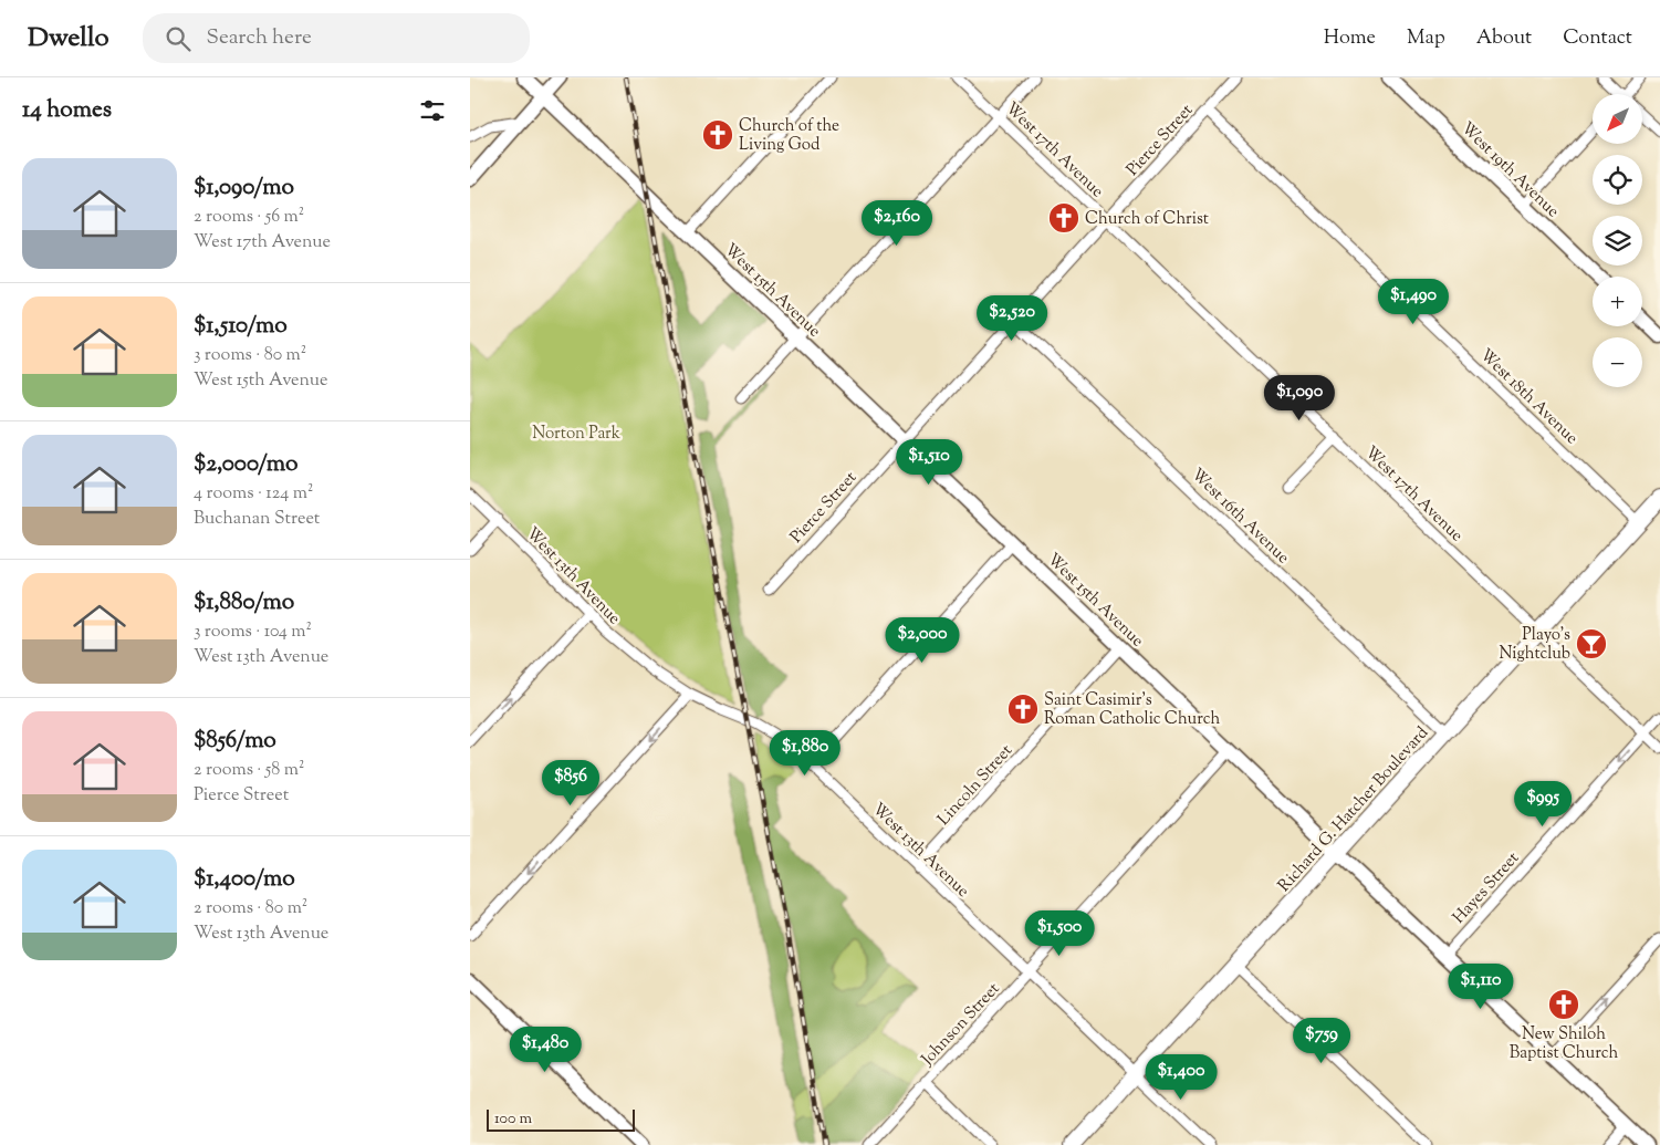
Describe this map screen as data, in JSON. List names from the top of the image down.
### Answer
{
  "streets": {
    "main road": ["West 19th Avenue", "West 15th Avenue", "Richard G. Hatcher Boulevard"],
    "street": [
      "Pierce Street",
      "West 17th Avenue",
      "West 18th Avenue",
      "West 16th Avenue",
      "West 13th Avenue",
      "Lincoln Street",
      "Hayes Street",
      "Johnson Street"
    ]
  },
  "crossings": [
    ["Pierce Street", "West 17th Avenue"],
    ["Pierce Street", "West 15th Avenue"],
    ["Pierce Street", "West 18th Avenue"],
    ["Pierce Street", "West 16th Avenue"],
    ["West 17th Avenue", "Richard G. Hatcher Boulevard"],
    ["West 17th Avenue", "Hayes Street"],
    ["West 15th Avenue", "Lincoln Street"],
    ["West 15th Avenue", "Richard G. Hatcher Boulevard"],
    ["West 15th Avenue", "Hayes Street"],
    ["West 15th Avenue", "Johnson Street"],
    ["West 18th Avenue", "Richard G. Hatcher Boulevard"],
    ["West 16th Avenue", "Richard G. Hatcher Boulevard"],
    ["West 13th Avenue", "Lincoln Street"],
    ["West 13th Avenue", "Richard G. Hatcher Boulevard"],
    ["West 13th Avenue", "Johnson Street"]
  ],
  "one_way": ["Hayes Street"],
  "parks": ["Norton Park"],
  "places": {
    "church": [
      "Church of the Living God",
      "Church of Christ",
      "Saint Casimir's Roman Catholic Church",
      "New Shiloh Baptist Church"
    ],
    "bar": ["Playo’s Nightclub"]
  },
  "scale_bar": "100 m",
  "north": "bottom left",
  "page": {
    "header": "Dwello",
    "search": "Search here",
    "nav": [
      "Home",
      "Map",
      "About",
      "Contact"
    ],
    "heading": "14 homes",
    "map_buttons": ["+", "−"],
    "list": [
      {
        "name": "$1,090/mo",
        "note": "2 rooms · 56 m² · West 17th Avenue"
      },
      {
        "name": "$1,510/mo",
        "note": "3 rooms · 80 m² · West 15th Avenue"
      },
      {
        "name": "$2,000/mo",
        "note": "4 rooms · 124 m² · Buchanan Street"
      },
      {
        "name": "$1,880/mo",
        "note": "3 rooms · 104 m² · West 13th Avenue"
      },
      {
        "name": "$856/mo",
        "note": "2 rooms · 58 m² · Pierce Street"
      },
      {
        "name": "$1,400/mo",
        "note": "2 rooms · 80 m² · West 13th Avenue"
      }
    ],
    "price": [
      "$2,160",
      "$1,490",
      "$2,520",
      "$1,090",
      "$1,510",
      "$2,000",
      "$1,880",
      "$856",
      "$995",
      "$1,500",
      "$1,110",
      "$759",
      "$1,480",
      "$1,400"
    ],
    "scale": "100 m"
  }
}
